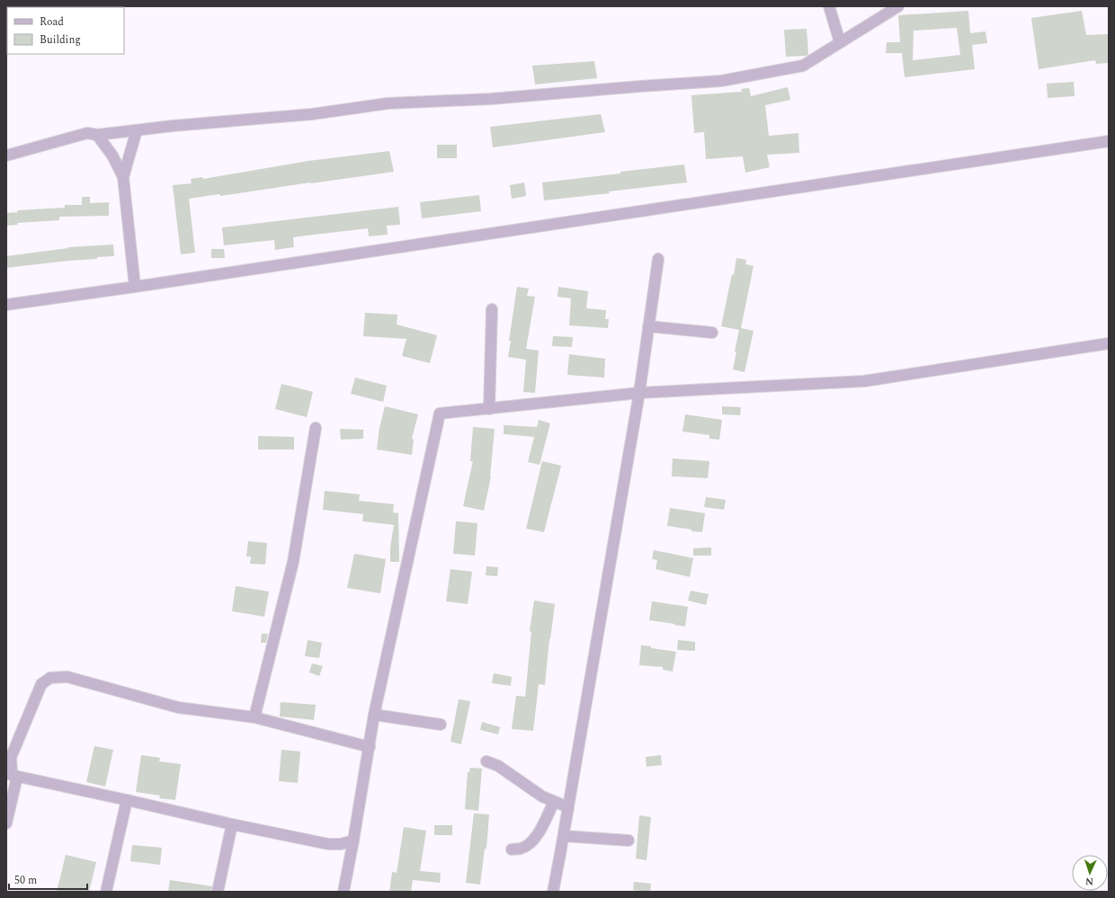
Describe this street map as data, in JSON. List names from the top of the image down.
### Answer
{
  "legend": ["Road", "Building"],
  "scale_bar": "50 m",
  "north": "bottom"
}
